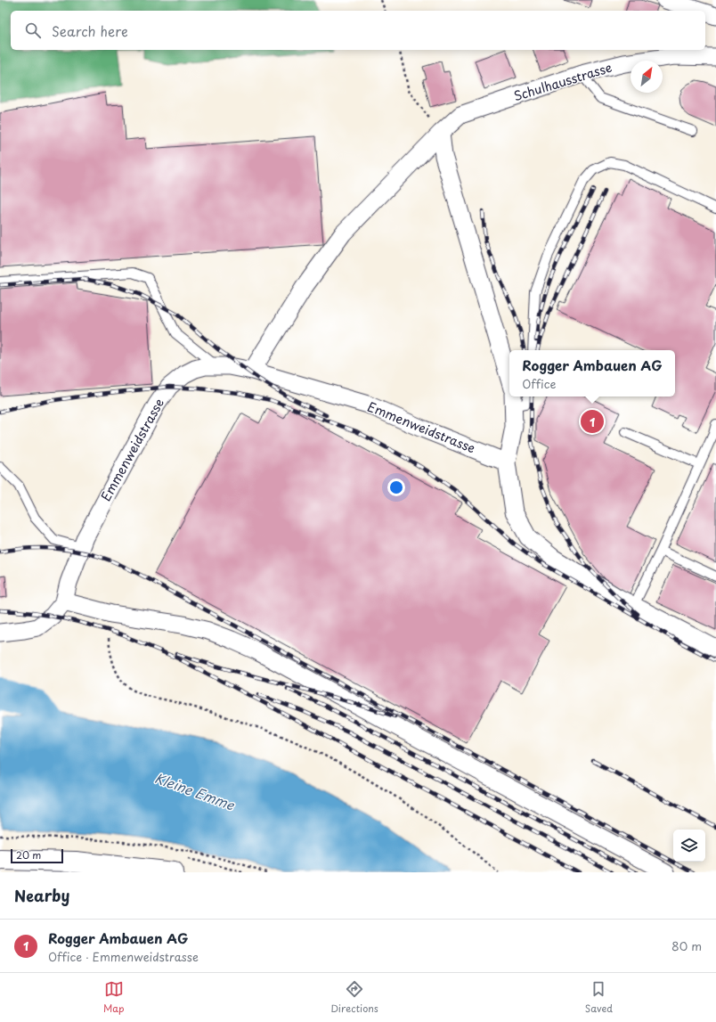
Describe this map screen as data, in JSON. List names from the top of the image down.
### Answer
{
  "streets": {
    "street": ["Schulhausstrasse", "Emmenweidstrasse"]
  },
  "crossings": [
    ["Schulhausstrasse", "Emmenweidstrasse"]
  ],
  "water": ["Kleine Emme"],
  "scale_bar": "20 m",
  "north": "top right",
  "page": {
    "search": "Search here",
    "popup": ["Rogger Ambauen AG", "Office"],
    "pins": "1",
    "scale": "20 m",
    "heading": "Nearby",
    "list": [
      {
        "mark": "1",
        "name": "Rogger Ambauen AG",
        "note": "Office · Emmenweidstrasse",
        "value": "80 m"
      }
    ],
    "nav": ["Map", "Directions", "Saved"]
  }
}
